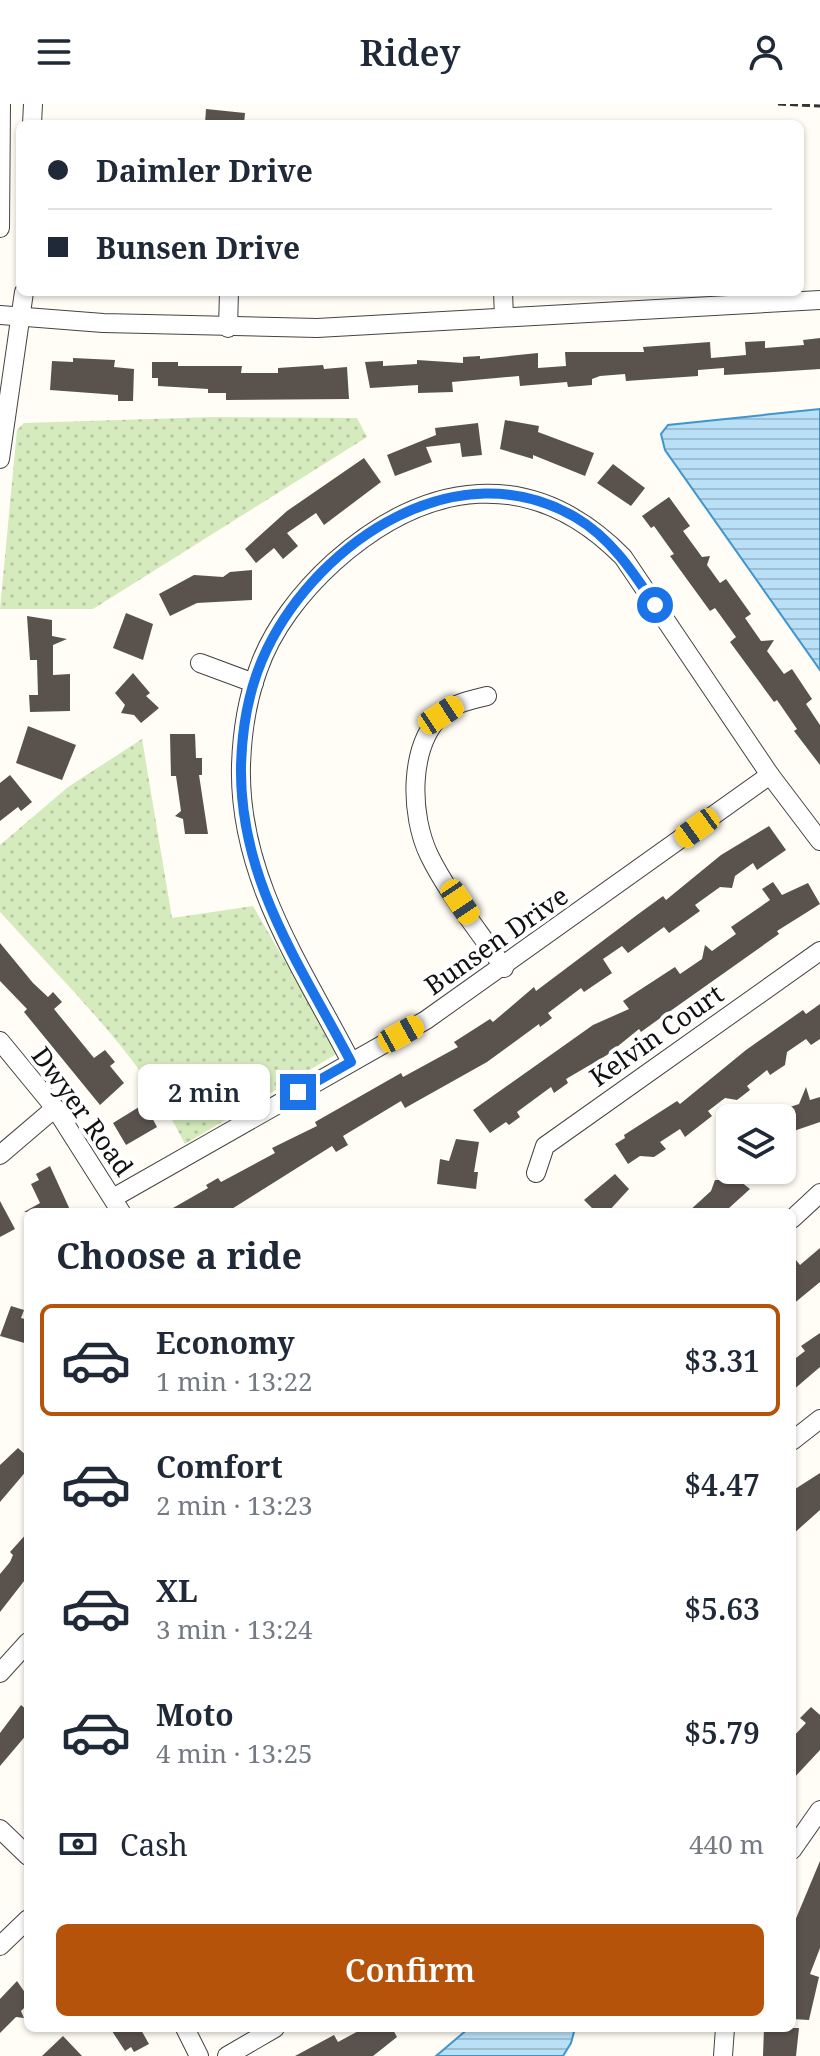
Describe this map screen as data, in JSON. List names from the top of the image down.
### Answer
{
  "streets": {
    "street": ["Bunsen Drive", "Kelvin Court", "Dwyer Road"]
  },
  "crossings": [
    ["Bunsen Drive", "Dwyer Road"]
  ],
  "page": {
    "header": "Ridey",
    "banner": ["Daimler Drive", "Bunsen Drive"],
    "bubble": "2 min",
    "heading": "Choose a ride",
    "list": [
      {
        "name": "Economy",
        "note": "1 min · 13:22",
        "value": "$3.31"
      },
      {
        "name": "Comfort",
        "note": "2 min · 13:23",
        "value": "$4.47"
      },
      {
        "name": "XL",
        "note": "3 min · 13:24",
        "value": "$5.63"
      },
      {
        "name": "Moto",
        "note": "4 min · 13:25",
        "value": "$5.79"
      }
    ],
    "pay": ["Cash", "440 m"],
    "buttons": "Confirm"
  }
}
